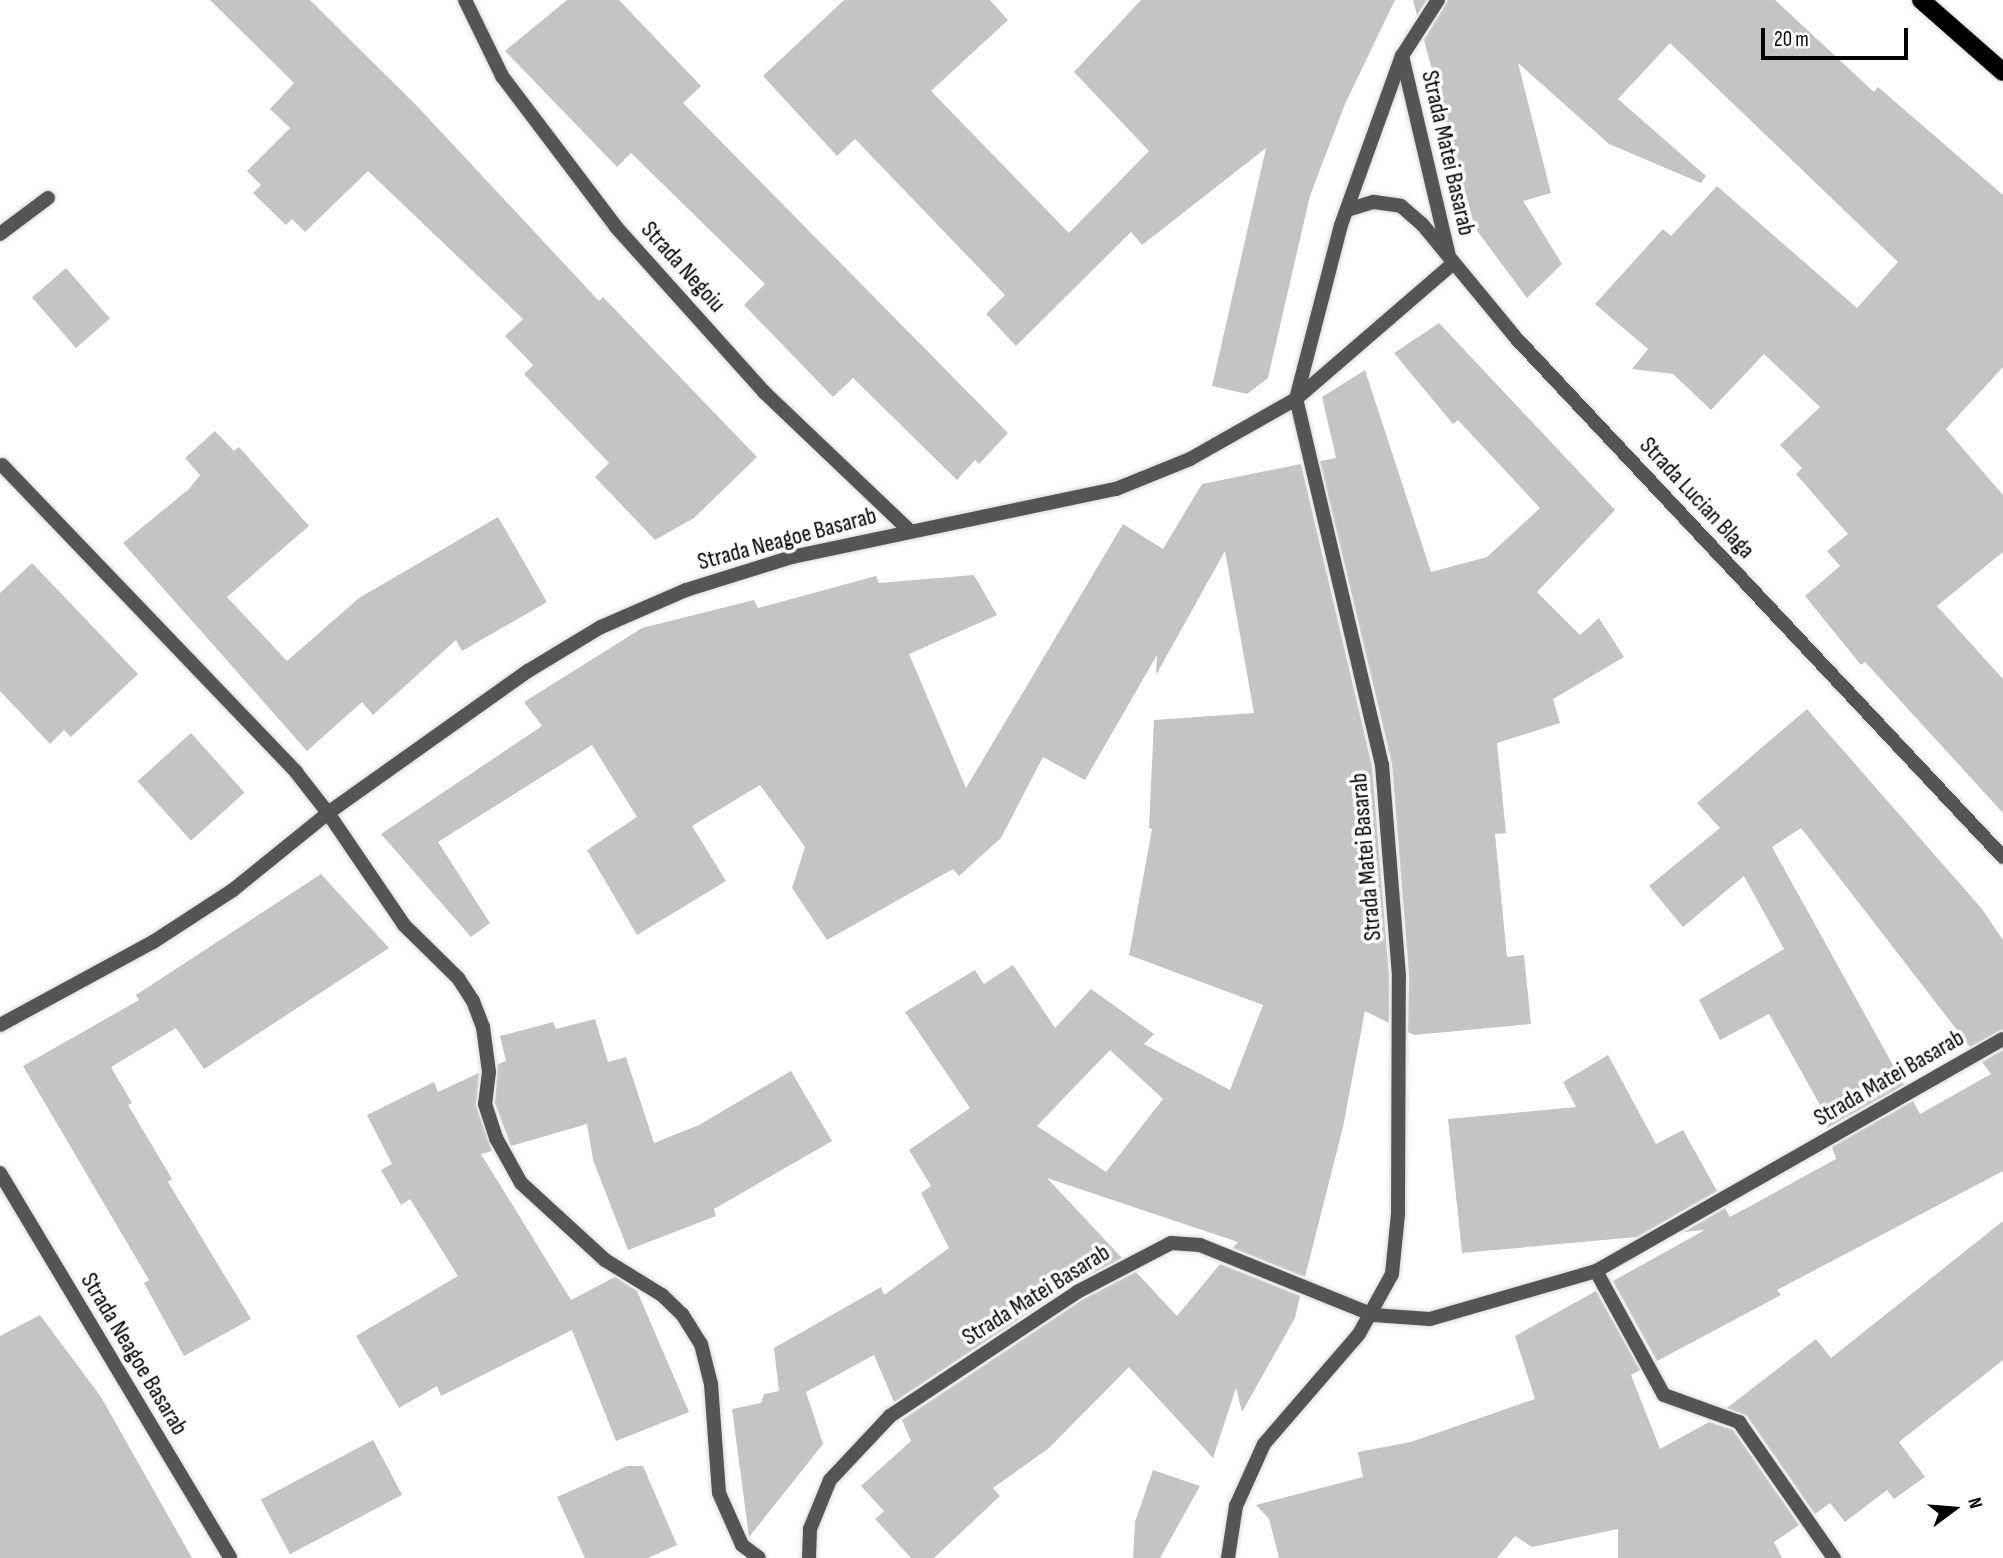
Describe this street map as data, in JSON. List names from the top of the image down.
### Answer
{
  "streets": {
    "street": [
      "Strada Matei Basarab",
      "Strada Negoiu",
      "Strada Lucian Blaga",
      "Strada Neagoe Basarab"
    ]
  },
  "crossings": [
    ["Strada Matei Basarab", "Strada Lucian Blaga"],
    ["Strada Matei Basarab", "Strada Neagoe Basarab"],
    ["Strada Negoiu", "Strada Neagoe Basarab"]
  ],
  "scale_bar": "20 m",
  "north": "right"
}
